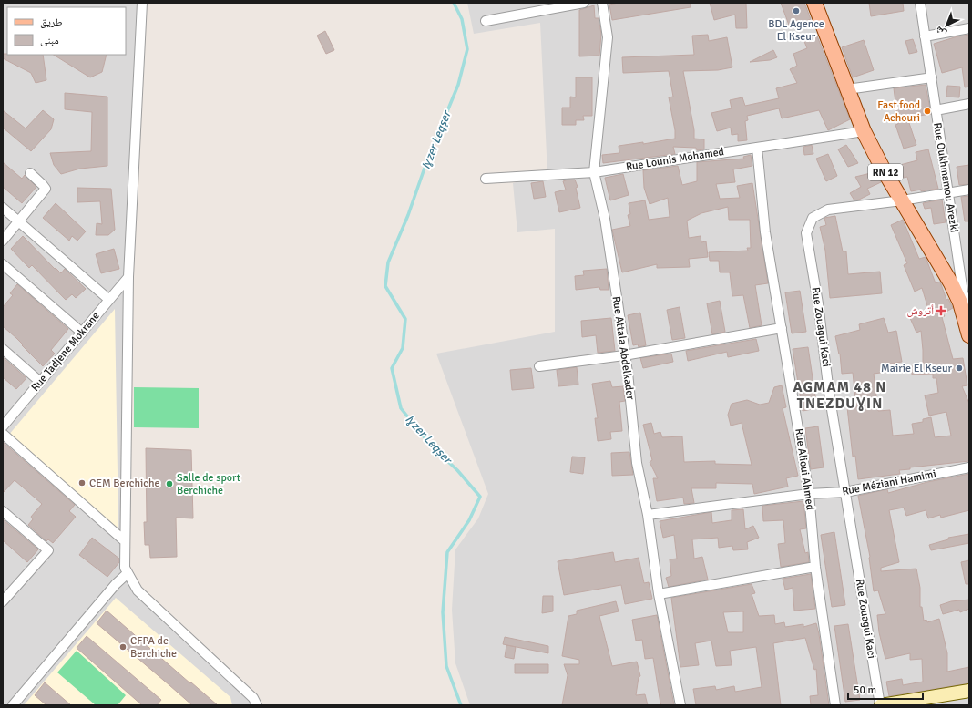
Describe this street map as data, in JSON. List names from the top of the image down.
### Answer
{
  "streets": {
    "main road": ["RN 12"],
    "street": [
      "Rue Lounis Mohamed",
      "Rue Oukhmamou Arezki",
      "Rue Zouagui Kaci",
      "Rue Attala Abdelkader",
      "Rue Tadjene Mokrane",
      "Rue Alioui Ahmed",
      "Rue Méziani Hamimi"
    ]
  },
  "crossings": [
    ["Rue Lounis Mohamed", "RN 12"],
    ["Rue Lounis Mohamed", "Rue Attala Abdelkader"],
    ["Rue Lounis Mohamed", "Rue Alioui Ahmed"],
    ["RN 12", "Rue Zouagui Kaci"],
    ["RN 12", "Rue Alioui Ahmed"],
    ["Rue Oukhmamou Arezki", "Rue Zouagui Kaci"],
    ["Rue Zouagui Kaci", "Rue Méziani Hamimi"],
    ["Rue Attala Abdelkader", "Rue Méziani Hamimi"],
    ["Rue Alioui Ahmed", "Rue Méziani Hamimi"]
  ],
  "districts": ["AGMAM 48 N TNEZDUƔIN"],
  "water": ["Iɣzer Leqṣer"],
  "places": {
    "other": [
      "BDL Agence El Kseur",
      "Fast food Achouri",
      "Mairie El Kseur",
      "CEM Berchiche",
      "Salle de sport Berchiche",
      "CFPA de Berchiche"
    ],
    "health": ["أتروش"]
  },
  "legend": ["طريق", "مبنى"],
  "scale_bar": "50 m",
  "north": "bottom left"
}
